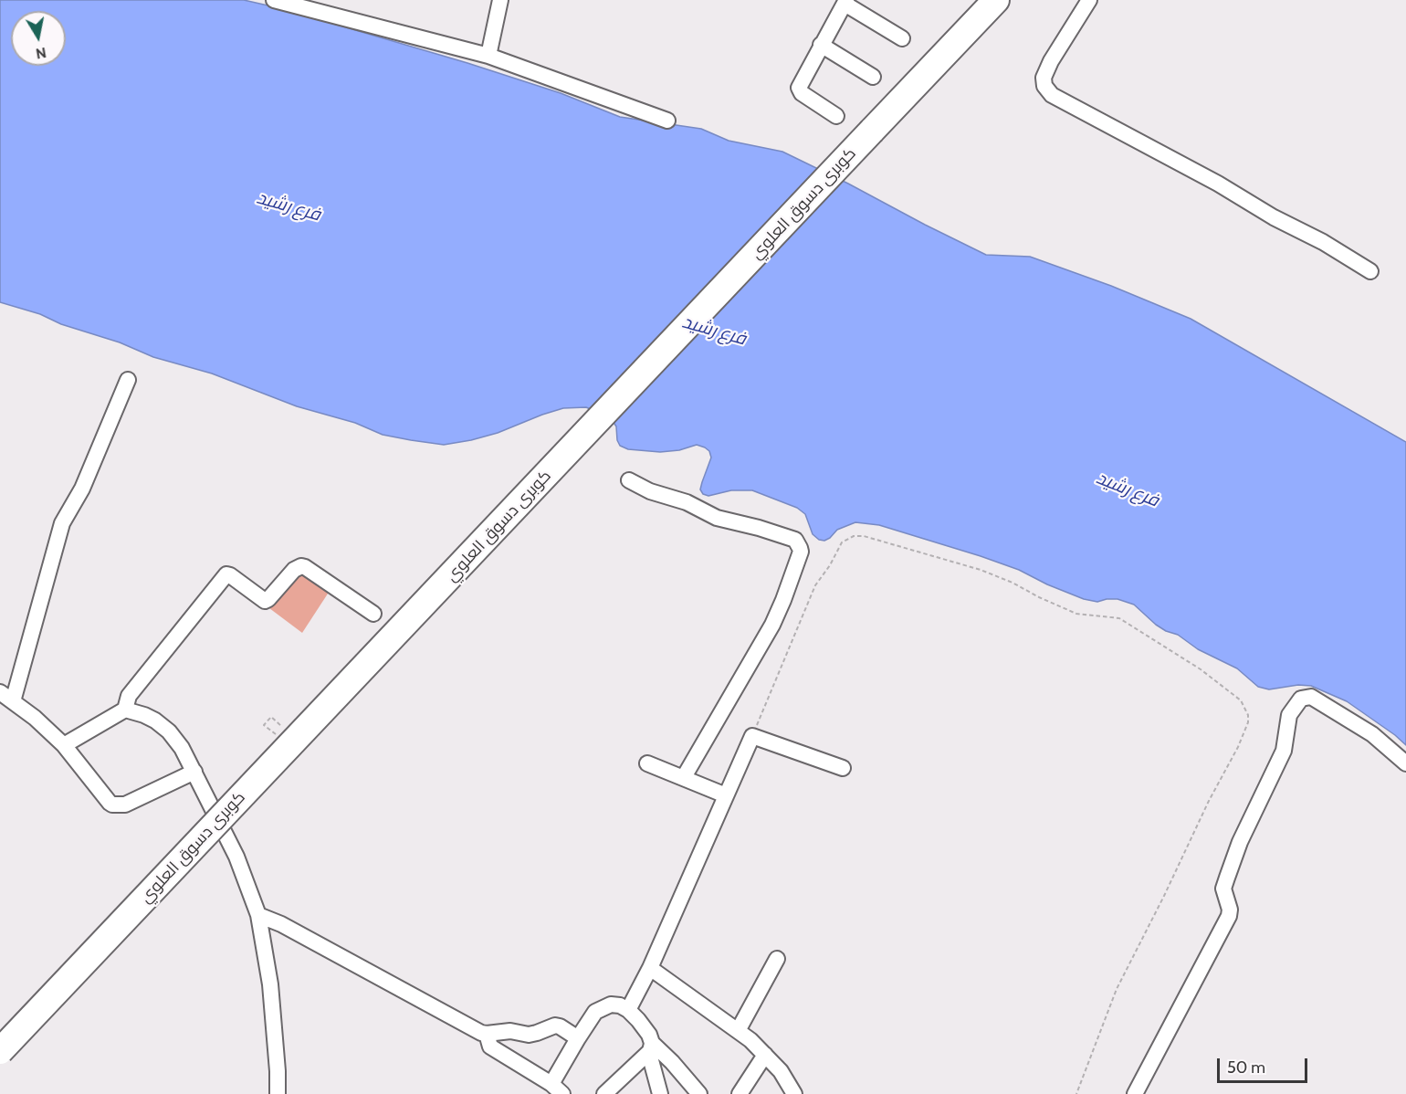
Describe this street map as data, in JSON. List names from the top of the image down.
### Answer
{
  "streets": {
    "highway": ["كوبرى دسوق العلوي"]
  },
  "water": ["فرع رشيد"],
  "scale_bar": "50 m",
  "north": "bottom"
}
